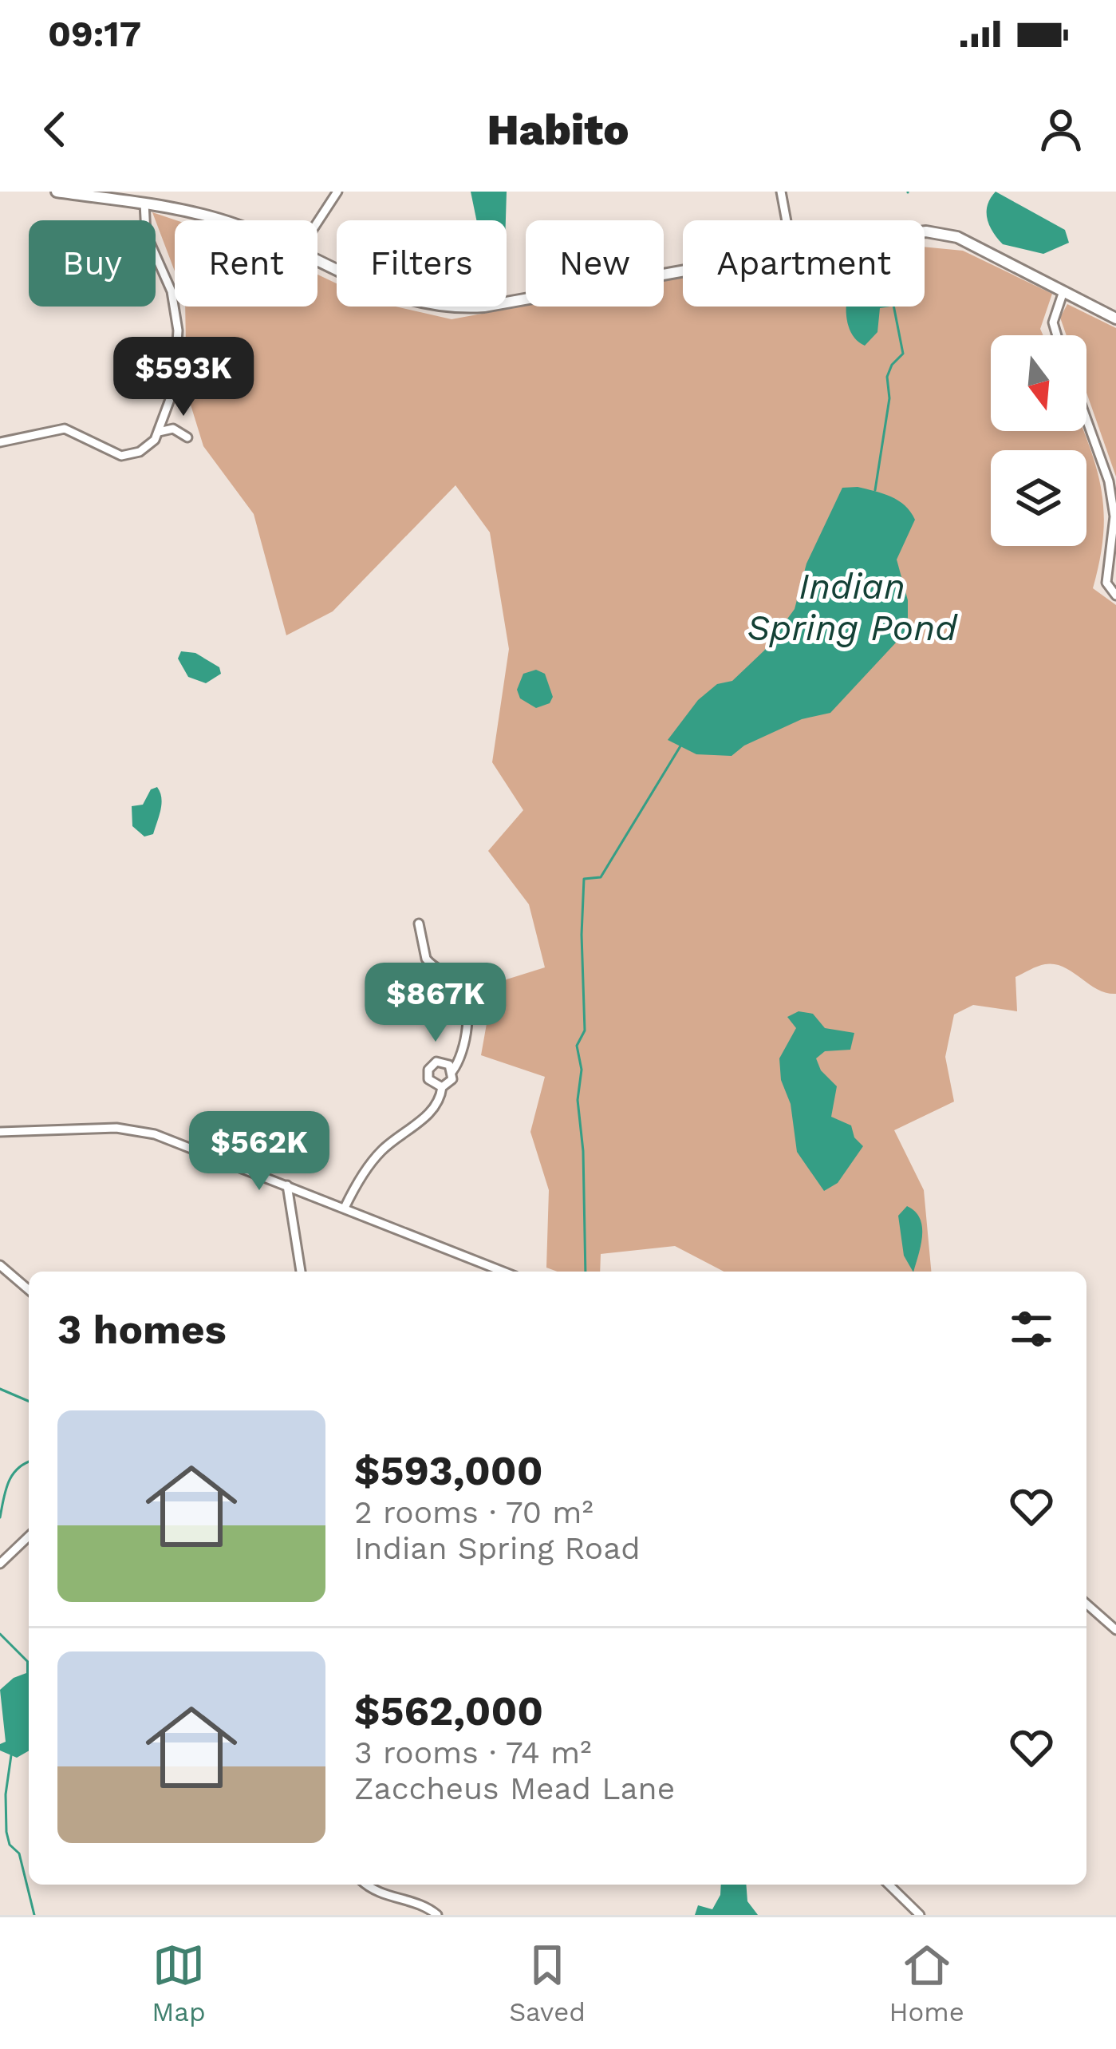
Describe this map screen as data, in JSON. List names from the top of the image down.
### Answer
{
  "water": ["Indian Spring Pond"],
  "north": "bottom",
  "page": {
    "status": "09:17",
    "header": "Habito",
    "chip": [
      "Buy",
      "Rent",
      "Filters",
      "New",
      "Apartment"
    ],
    "price": ["$593K", "$867K", "$562K"],
    "heading": "3 homes",
    "list": [
      {
        "name": "$593,000",
        "note": "2 rooms · 70 m² · Indian Spring Road"
      },
      {
        "name": "$562,000",
        "note": "3 rooms · 74 m² · Zaccheus Mead Lane"
      }
    ],
    "tabs": ["Map", "Saved", "Home"]
  }
}
